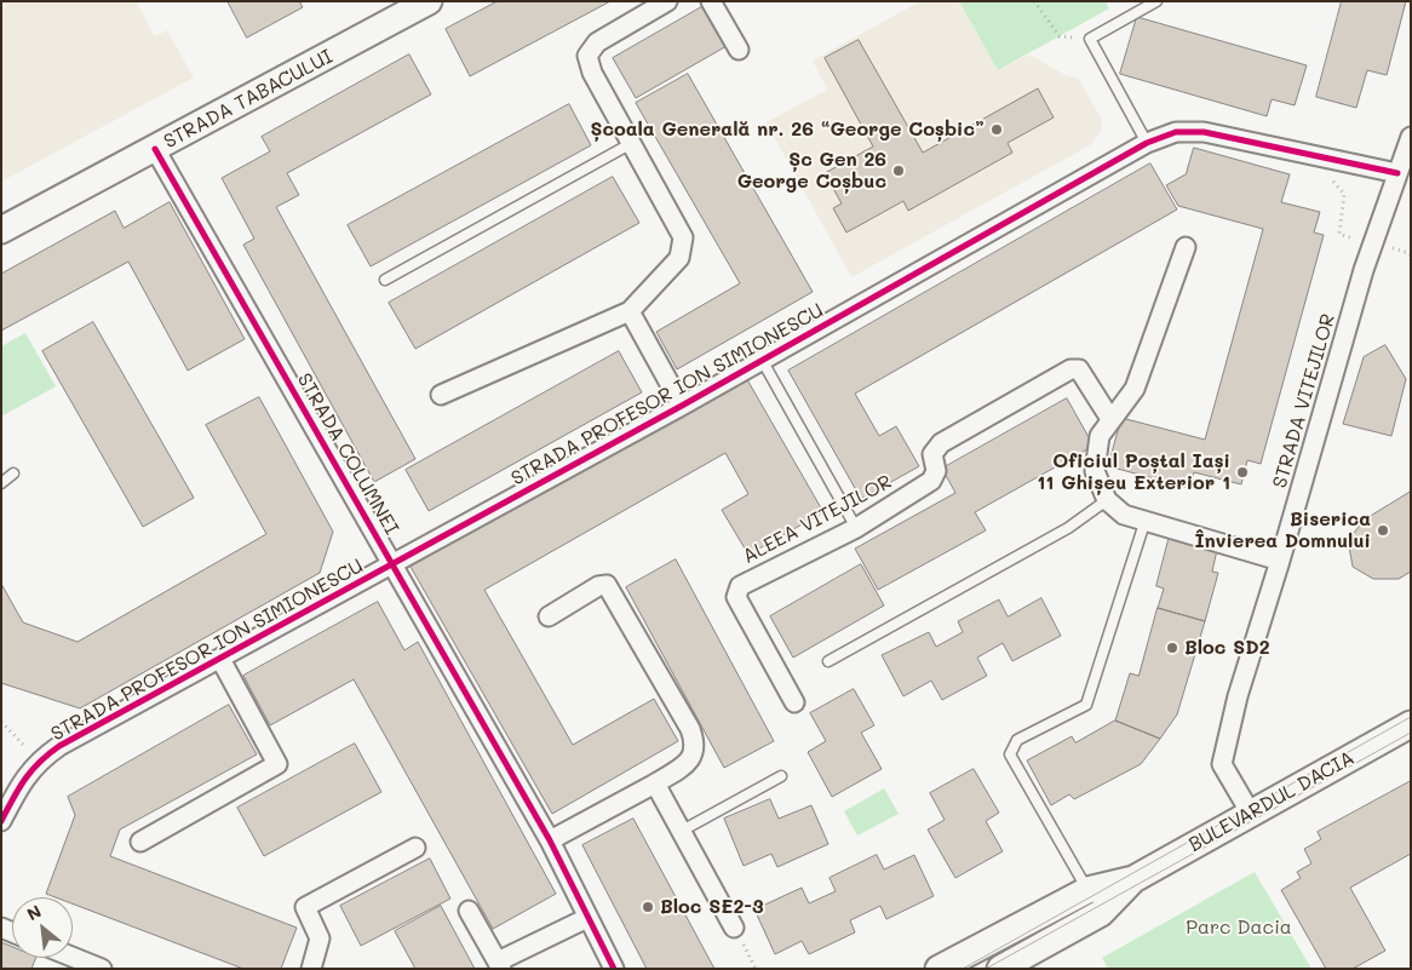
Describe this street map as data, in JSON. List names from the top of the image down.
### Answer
{
  "streets": {
    "street": [
      "STRADA TABACULUI",
      "STRADA PROFESOR ION SIMIONESCU",
      "STRADA VITEJILOR",
      "STRADA COLUMNEI",
      "ALEEA VITEJILOR",
      "BULEVARDUL DACIA"
    ]
  },
  "crossings": [
    ["STRADA TABACULUI", "STRADA COLUMNEI"],
    ["STRADA PROFESOR ION SIMIONESCU", "STRADA VITEJILOR"],
    ["STRADA PROFESOR ION SIMIONESCU", "STRADA COLUMNEI"],
    ["STRADA VITEJILOR", "BULEVARDUL DACIA"]
  ],
  "parks": ["Parc Dacia"],
  "places": [
    "Școala Generală nr. 26 “George Coșbic”",
    "Șc Gen 26 George Coșbuc",
    "Oficiul Poștal Iași 11 Ghișeu Exterior 1",
    "Biserica Învierea Domnului",
    "Bloc SD2",
    "Bloc SE2-3"
  ],
  "north": "top left"
}
